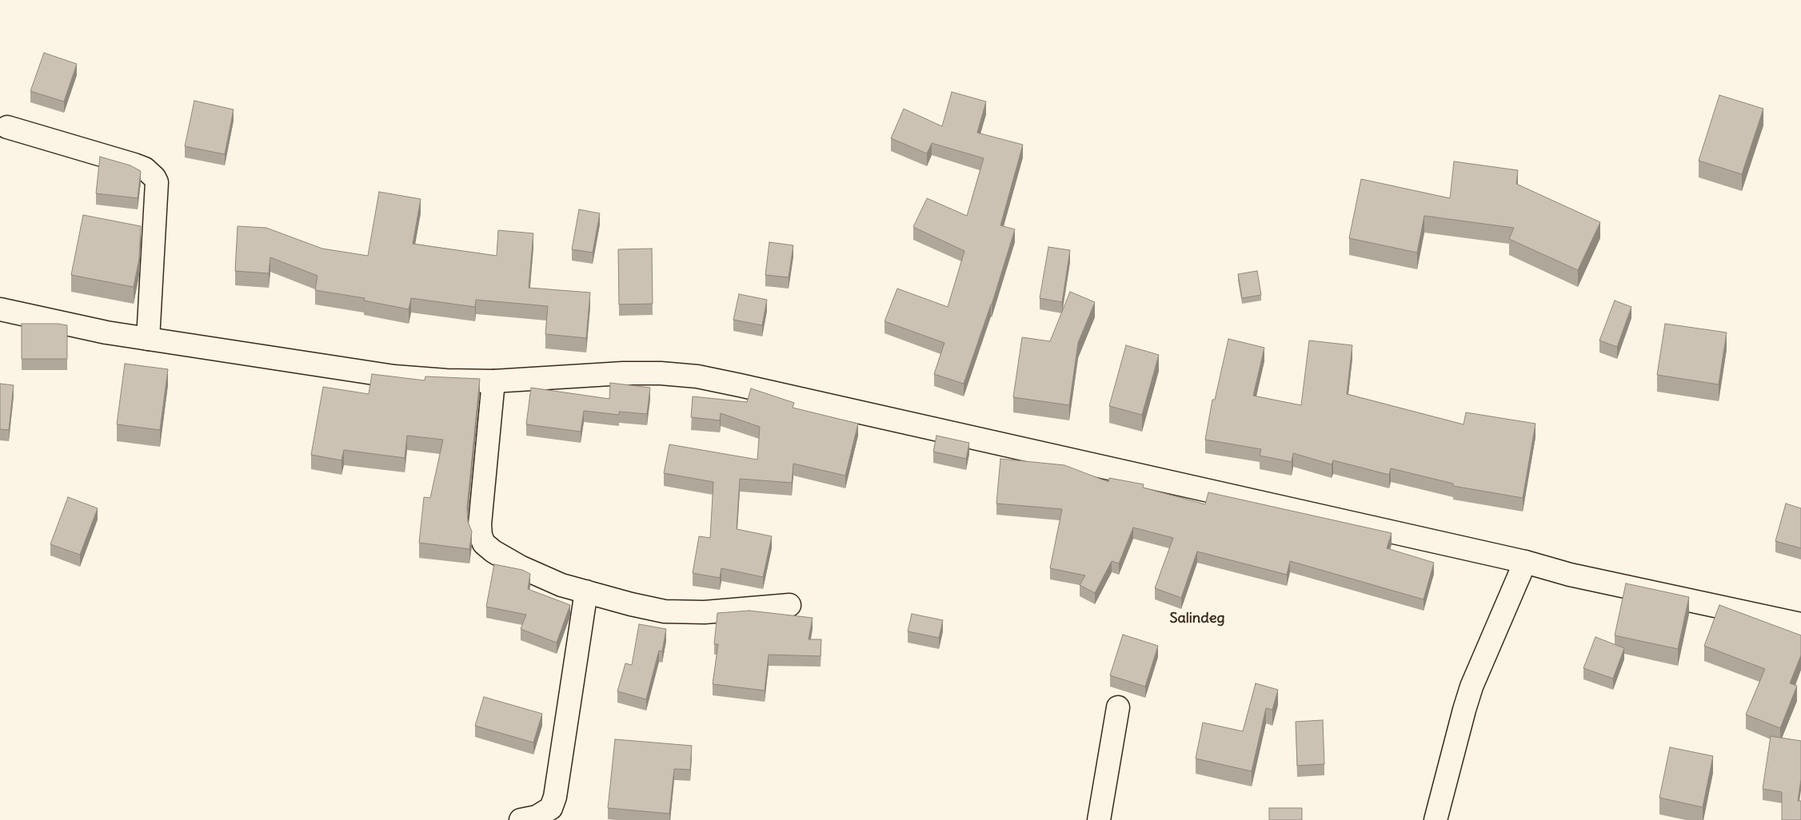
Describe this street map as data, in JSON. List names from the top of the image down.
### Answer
{
  "districts": ["Salindeg"]
}
